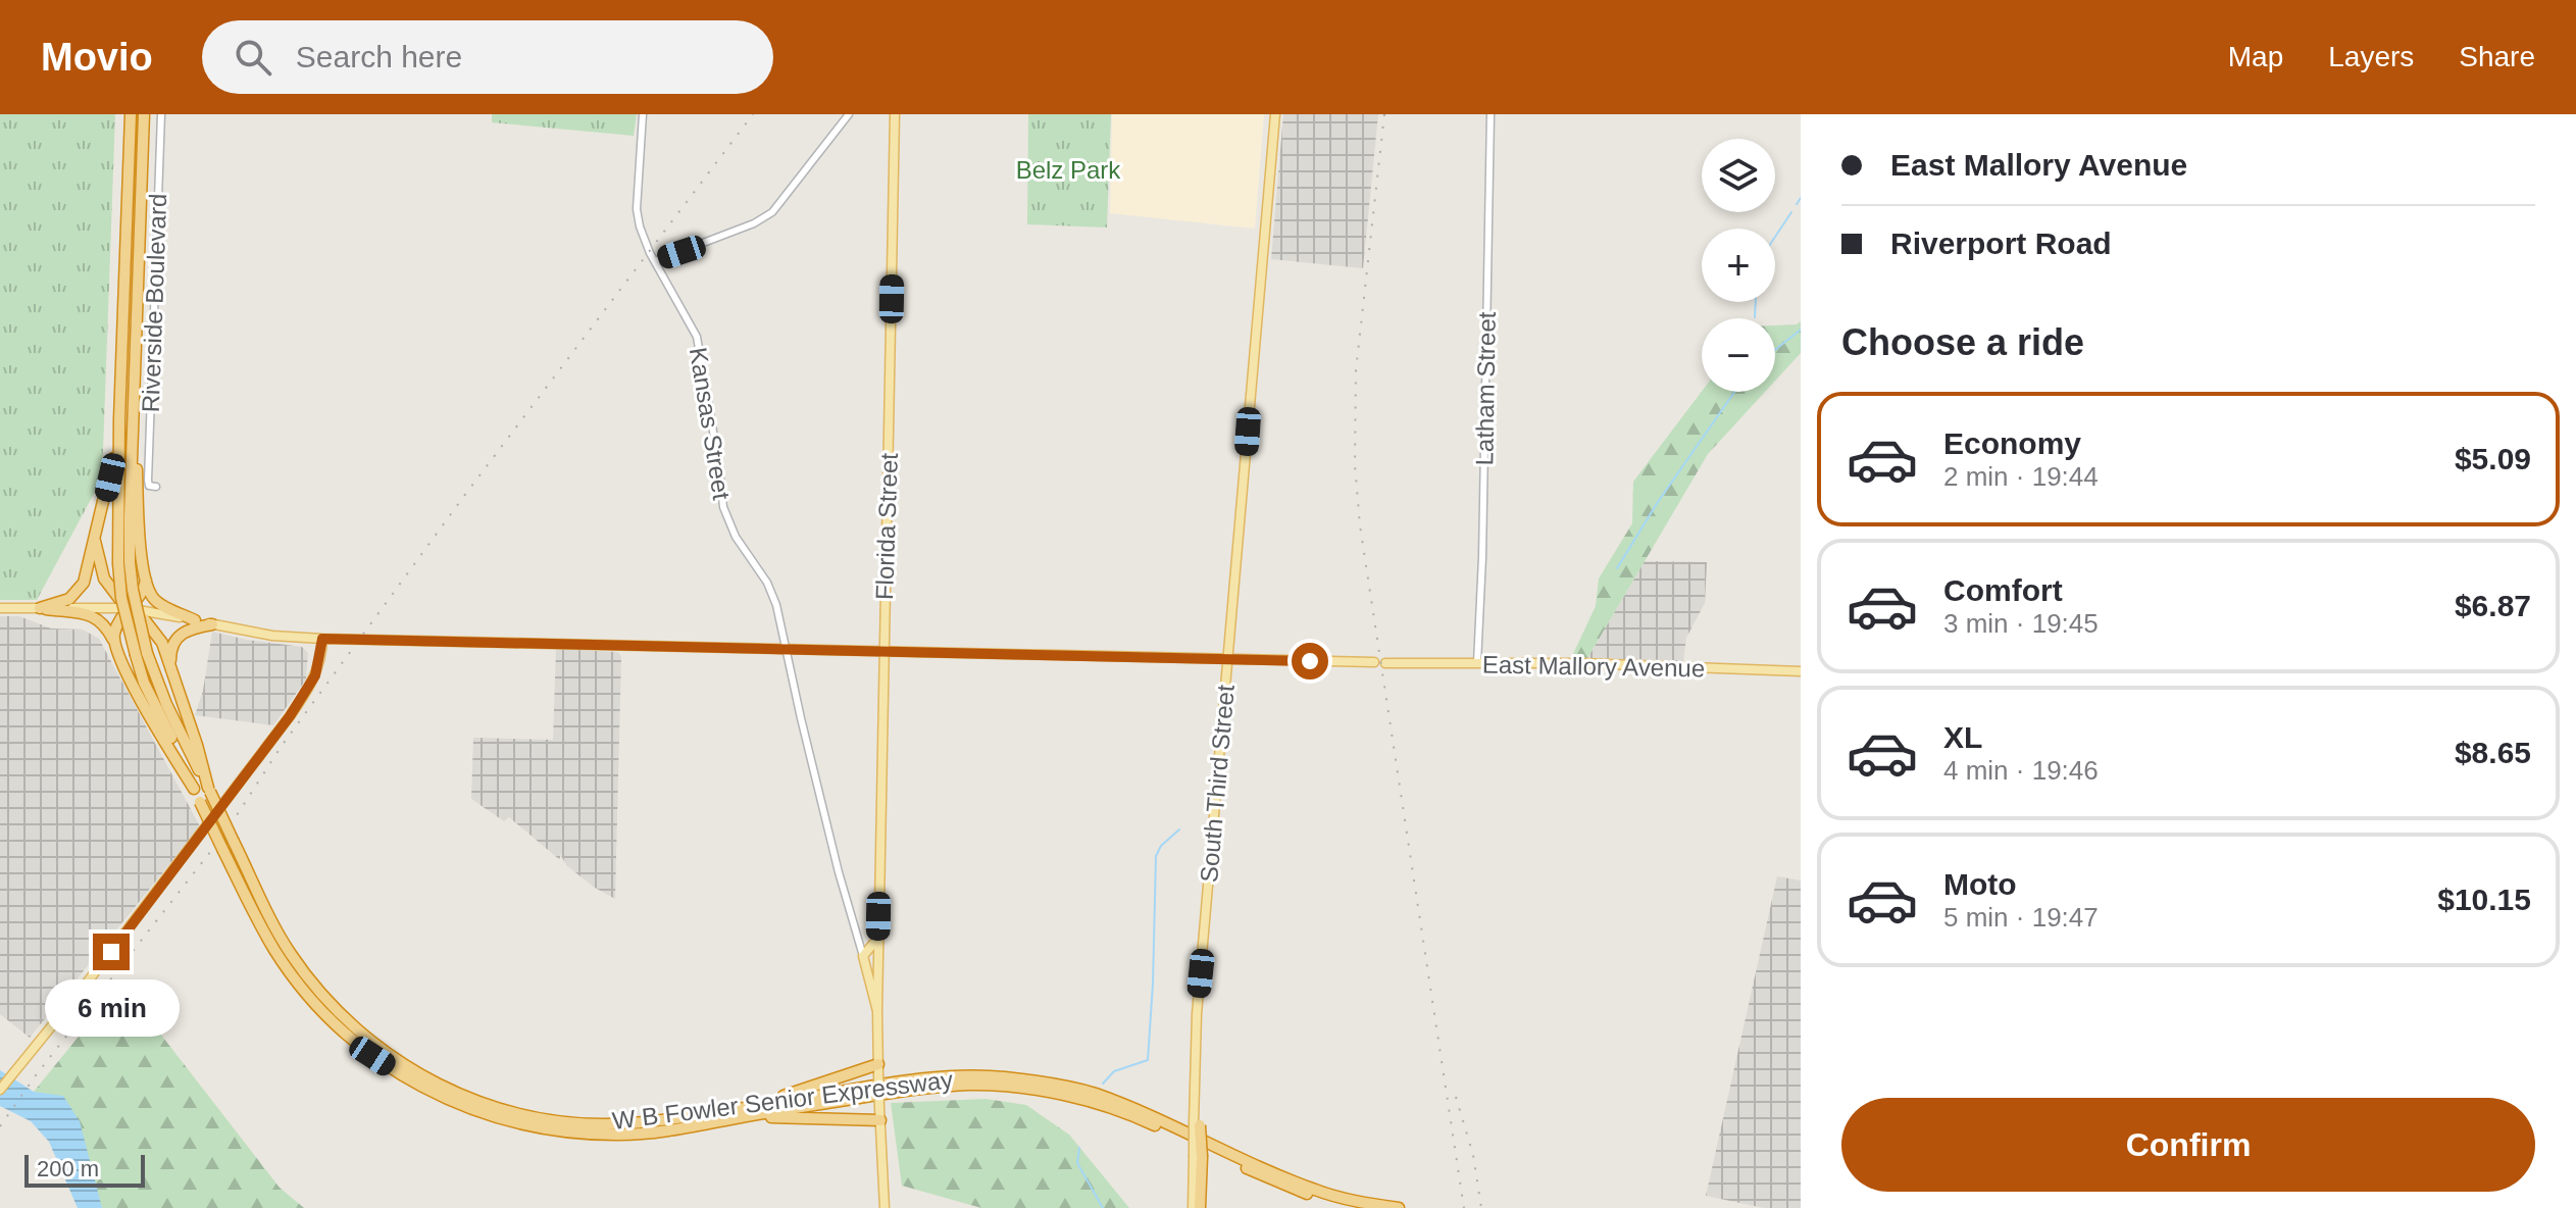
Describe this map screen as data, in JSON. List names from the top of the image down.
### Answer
{
  "streets": {
    "highway": ["South Third Street", "W B Fowler Senior Expressway"],
    "main road": ["Kansas Street", "Florida Street", "East Mallory Avenue"],
    "street": ["Riverside Boulevard", "Latham Street"]
  },
  "crossings": [
    ["Latham Street", "East Mallory Avenue"],
    ["Kansas Street", "Florida Street"]
  ],
  "parks": ["Belz Park"],
  "scale_bar": "200 m",
  "page": {
    "header": "Movio",
    "search": "Search here",
    "nav": ["Map", "Layers", "Share"],
    "banner": ["East Mallory Avenue", "Riverport Road"],
    "map_buttons": ["+", "−"],
    "heading": "Choose a ride",
    "list": [
      {
        "name": "Economy",
        "note": "2 min · 19:44",
        "value": "$5.09"
      },
      {
        "name": "Comfort",
        "note": "3 min · 19:45",
        "value": "$6.87"
      },
      {
        "name": "XL",
        "note": "4 min · 19:46",
        "value": "$8.65"
      },
      {
        "name": "Moto",
        "note": "5 min · 19:47",
        "value": "$10.15"
      }
    ],
    "bubble": "6 min",
    "buttons": "Confirm",
    "scale": "200 m"
  }
}
